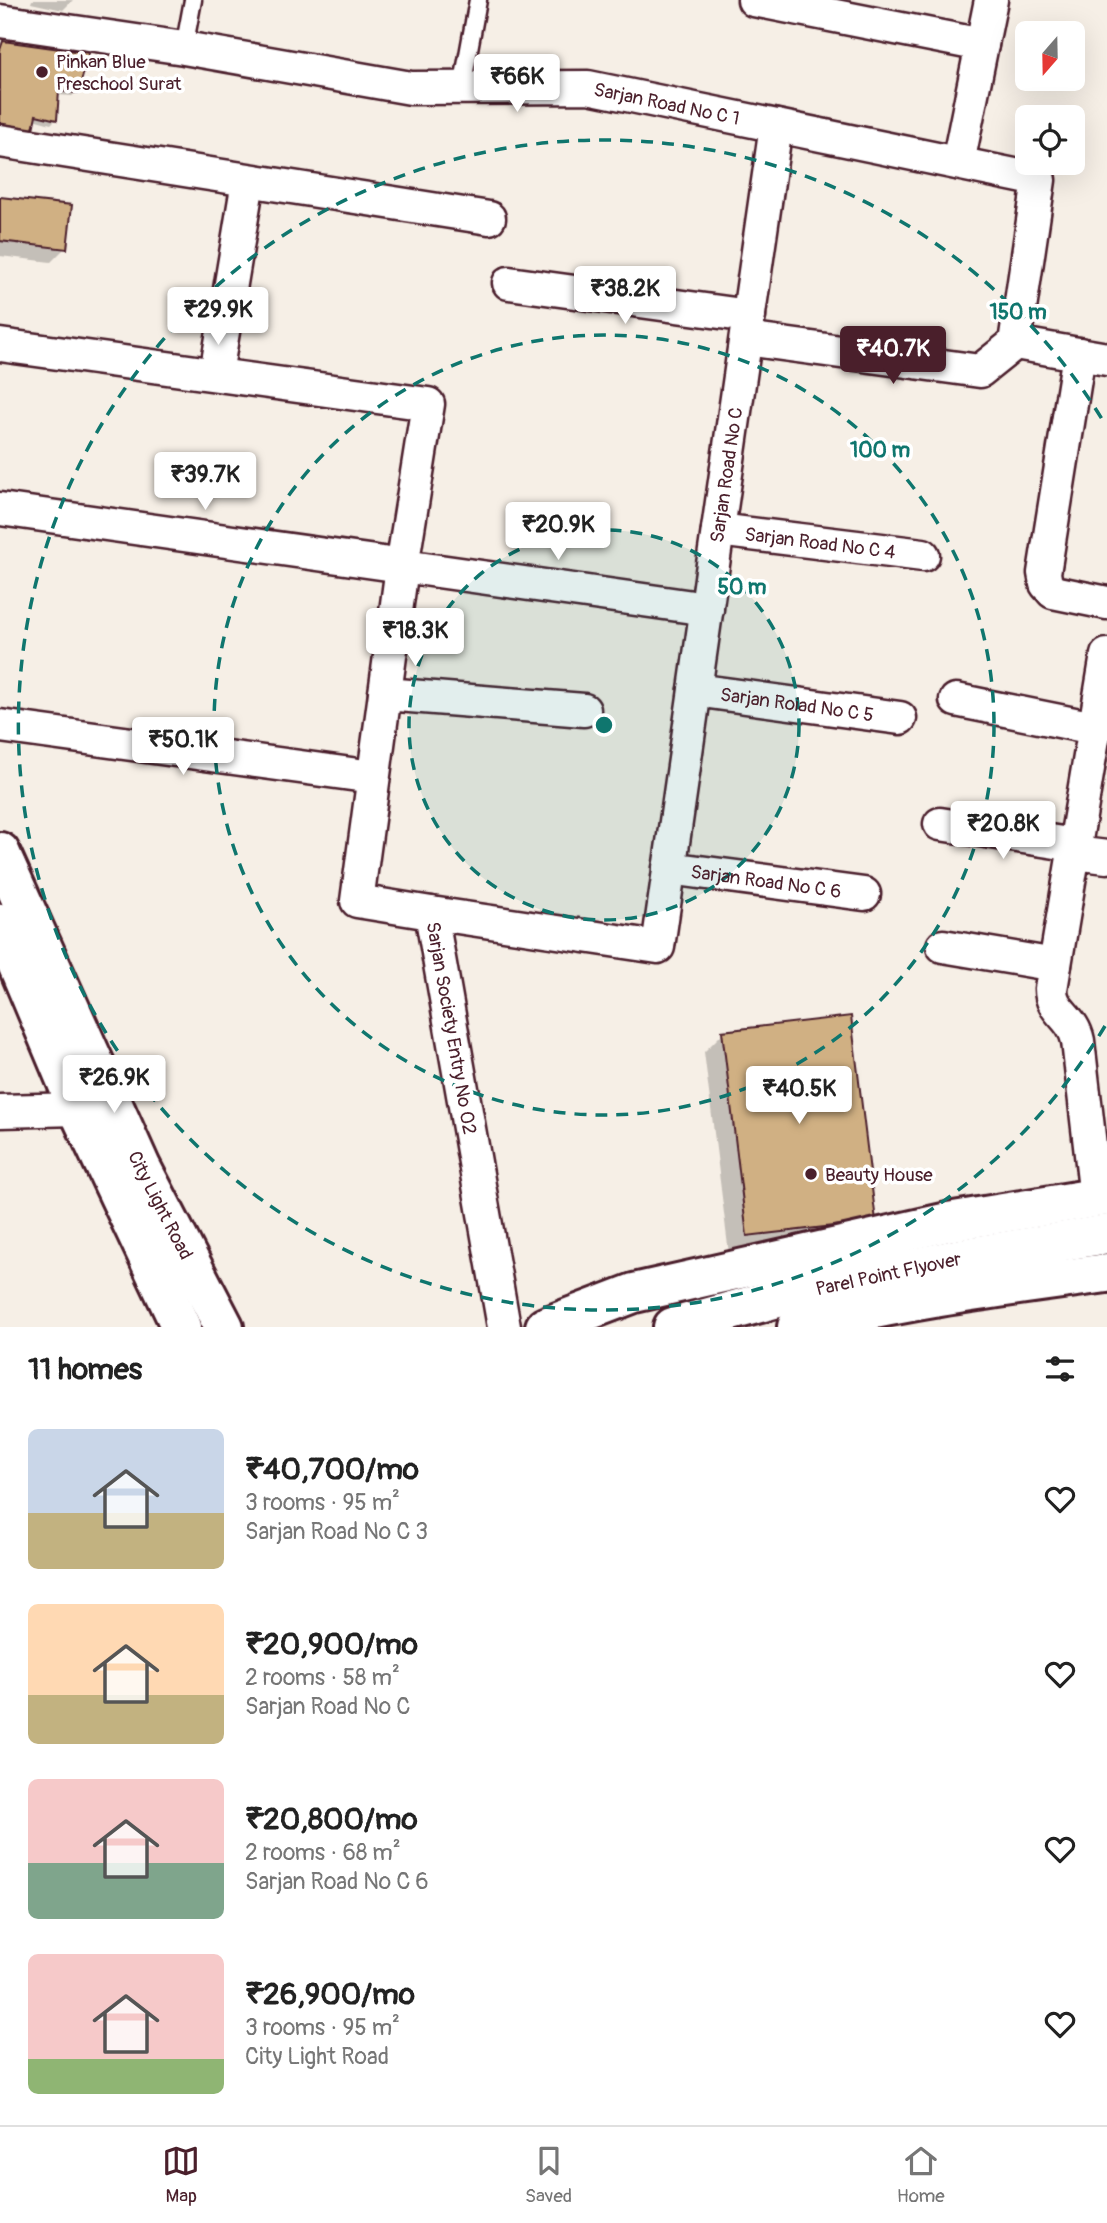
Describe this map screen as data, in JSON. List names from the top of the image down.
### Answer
{
  "streets": {
    "main road": ["City Light Road", "Parel Point Flyover"],
    "street": [
      "Sarjan Road No C 1",
      "Sarjan Road No C",
      "Sarjan Road No C 4",
      "Sarjan Roiad No C 5",
      "Sarjan Road No C 6",
      "Sarjan Society Entry No 02"
    ]
  },
  "crossings": [
    ["Sarjan Road No C 1", "Sarjan Road No C"],
    ["Sarjan Road No C", "Sarjan Road No C 4"],
    ["Sarjan Road No C", "Sarjan Roiad No C 5"],
    ["Sarjan Road No C", "Sarjan Road No C 6"],
    ["Sarjan Road No C", "Sarjan Society Entry No 02"]
  ],
  "places": ["Pinkan Blue Preschool Surat", "Beauty House"],
  "north": "bottom",
  "page": {
    "price": [
      "₹66K",
      "₹38.2K",
      "₹29.9K",
      "₹40.7K",
      "₹39.7K",
      "₹20.9K",
      "₹18.3K",
      "₹50.1K",
      "₹20.8K",
      "₹26.9K",
      "₹40.5K"
    ],
    "heading": "11 homes",
    "list": [
      {
        "name": "₹40,700/mo",
        "note": "3 rooms · 95 m² · Sarjan Road No C 3"
      },
      {
        "name": "₹20,900/mo",
        "note": "2 rooms · 58 m² · Sarjan Road No C"
      },
      {
        "name": "₹20,800/mo",
        "note": "2 rooms · 68 m² · Sarjan Road No C 6"
      },
      {
        "name": "₹26,900/mo",
        "note": "3 rooms · 95 m² · City Light Road"
      }
    ],
    "tabs": ["Map", "Saved", "Home"]
  },
  "rings": ["150 m", "100 m", "50 m"]
}
